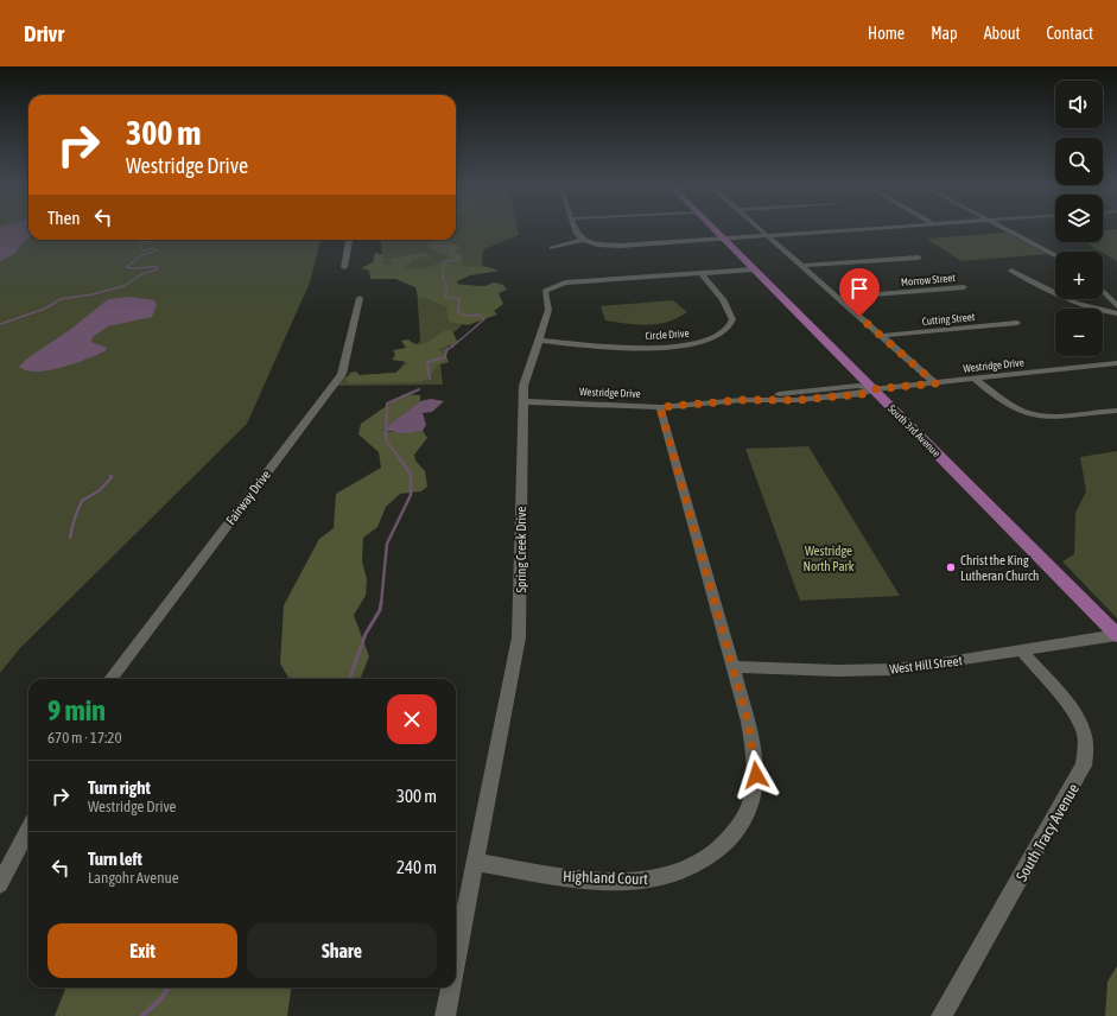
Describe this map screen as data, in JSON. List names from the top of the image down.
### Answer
{
  "streets": {
    "main road": ["South 3rd Avenue"],
    "street": [
      "Morrow Street",
      "Cutting Street",
      "Circle Drive",
      "Westridge Drive",
      "Fairway Drive",
      "Spring Creek Drive",
      "West Hill Street",
      "South Tracy Avenue",
      "Highland Court"
    ]
  },
  "crossings": [
    ["Circle Drive", "Spring Creek Drive"],
    ["Westridge Drive", "South 3rd Avenue"],
    ["Westridge Drive", "Spring Creek Drive"],
    ["Westridge Drive", "Highland Court"],
    ["South 3rd Avenue", "Spring Creek Drive"],
    ["South 3rd Avenue", "West Hill Street"],
    ["Spring Creek Drive", "Highland Court"],
    ["West Hill Street", "South Tracy Avenue"],
    ["West Hill Street", "Highland Court"]
  ],
  "parks": ["Westridge North Park"],
  "places": ["Christ the King Lutheran Church"],
  "page": {
    "header": "Drivr",
    "nav": [
      "Home",
      "Map",
      "About",
      "Contact"
    ],
    "map_buttons": ["+", "−"],
    "turn": ["300 m", "Westridge Drive"],
    "then": "Then",
    "heading": ["9 min", "670 m · 17:20"],
    "list": [
      {
        "name": "Turn right",
        "note": "Westridge Drive",
        "value": "300 m"
      },
      {
        "name": "Turn left",
        "note": "Langohr Avenue",
        "value": "240 m"
      }
    ],
    "buttons": ["Exit", "Share"]
  }
}
